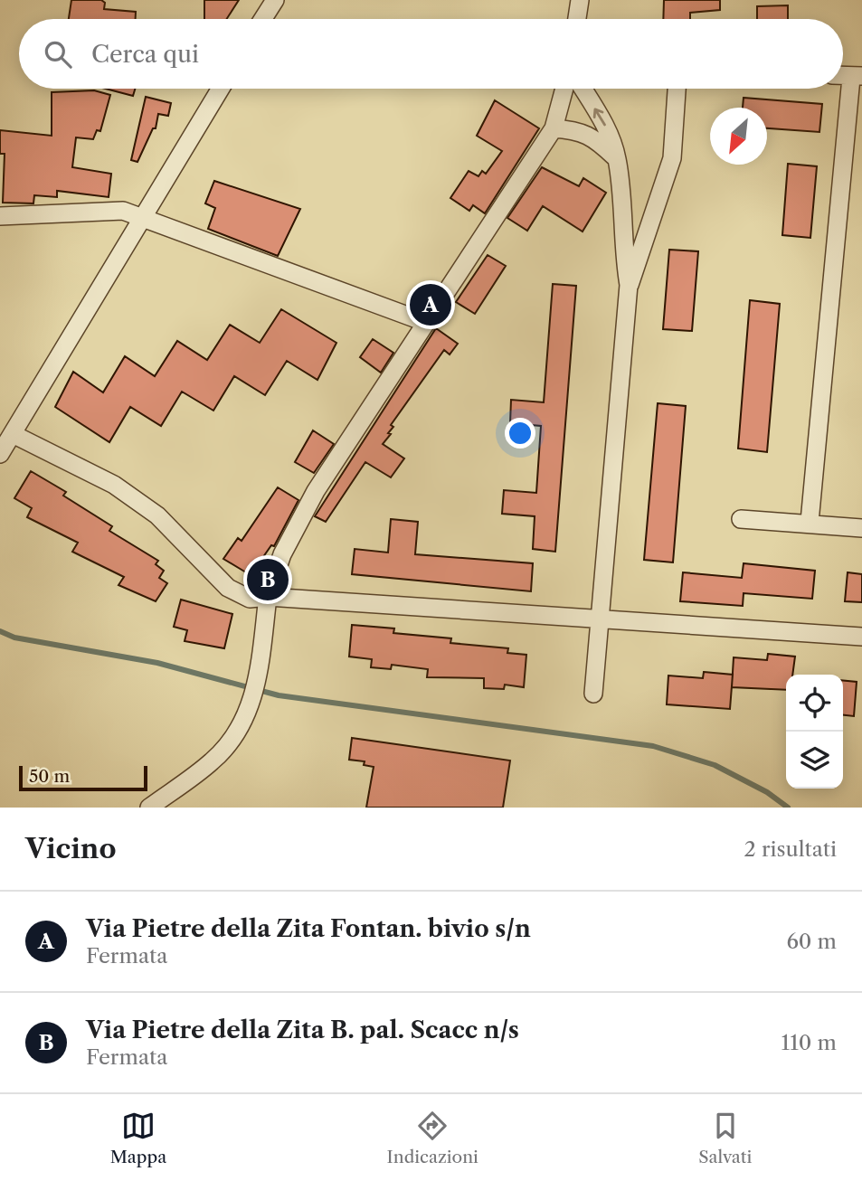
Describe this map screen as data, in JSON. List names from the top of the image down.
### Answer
{
  "scale_bar": "50 m",
  "north": "bottom left",
  "page": {
    "search": "Cerca qui",
    "pins": ["A", "B"],
    "scale": "50 m",
    "heading": ["Vicino", "2 risultati"],
    "list": [
      {
        "mark": "A",
        "name": "Via Pietre della Zita Fontan. bivio s/n",
        "note": "Fermata",
        "value": "60 m"
      },
      {
        "mark": "B",
        "name": "Via Pietre della Zita B. pal. Scacc n/s",
        "note": "Fermata",
        "value": "110 m"
      }
    ],
    "nav": ["Mappa", "Indicazioni", "Salvati"]
  }
}
